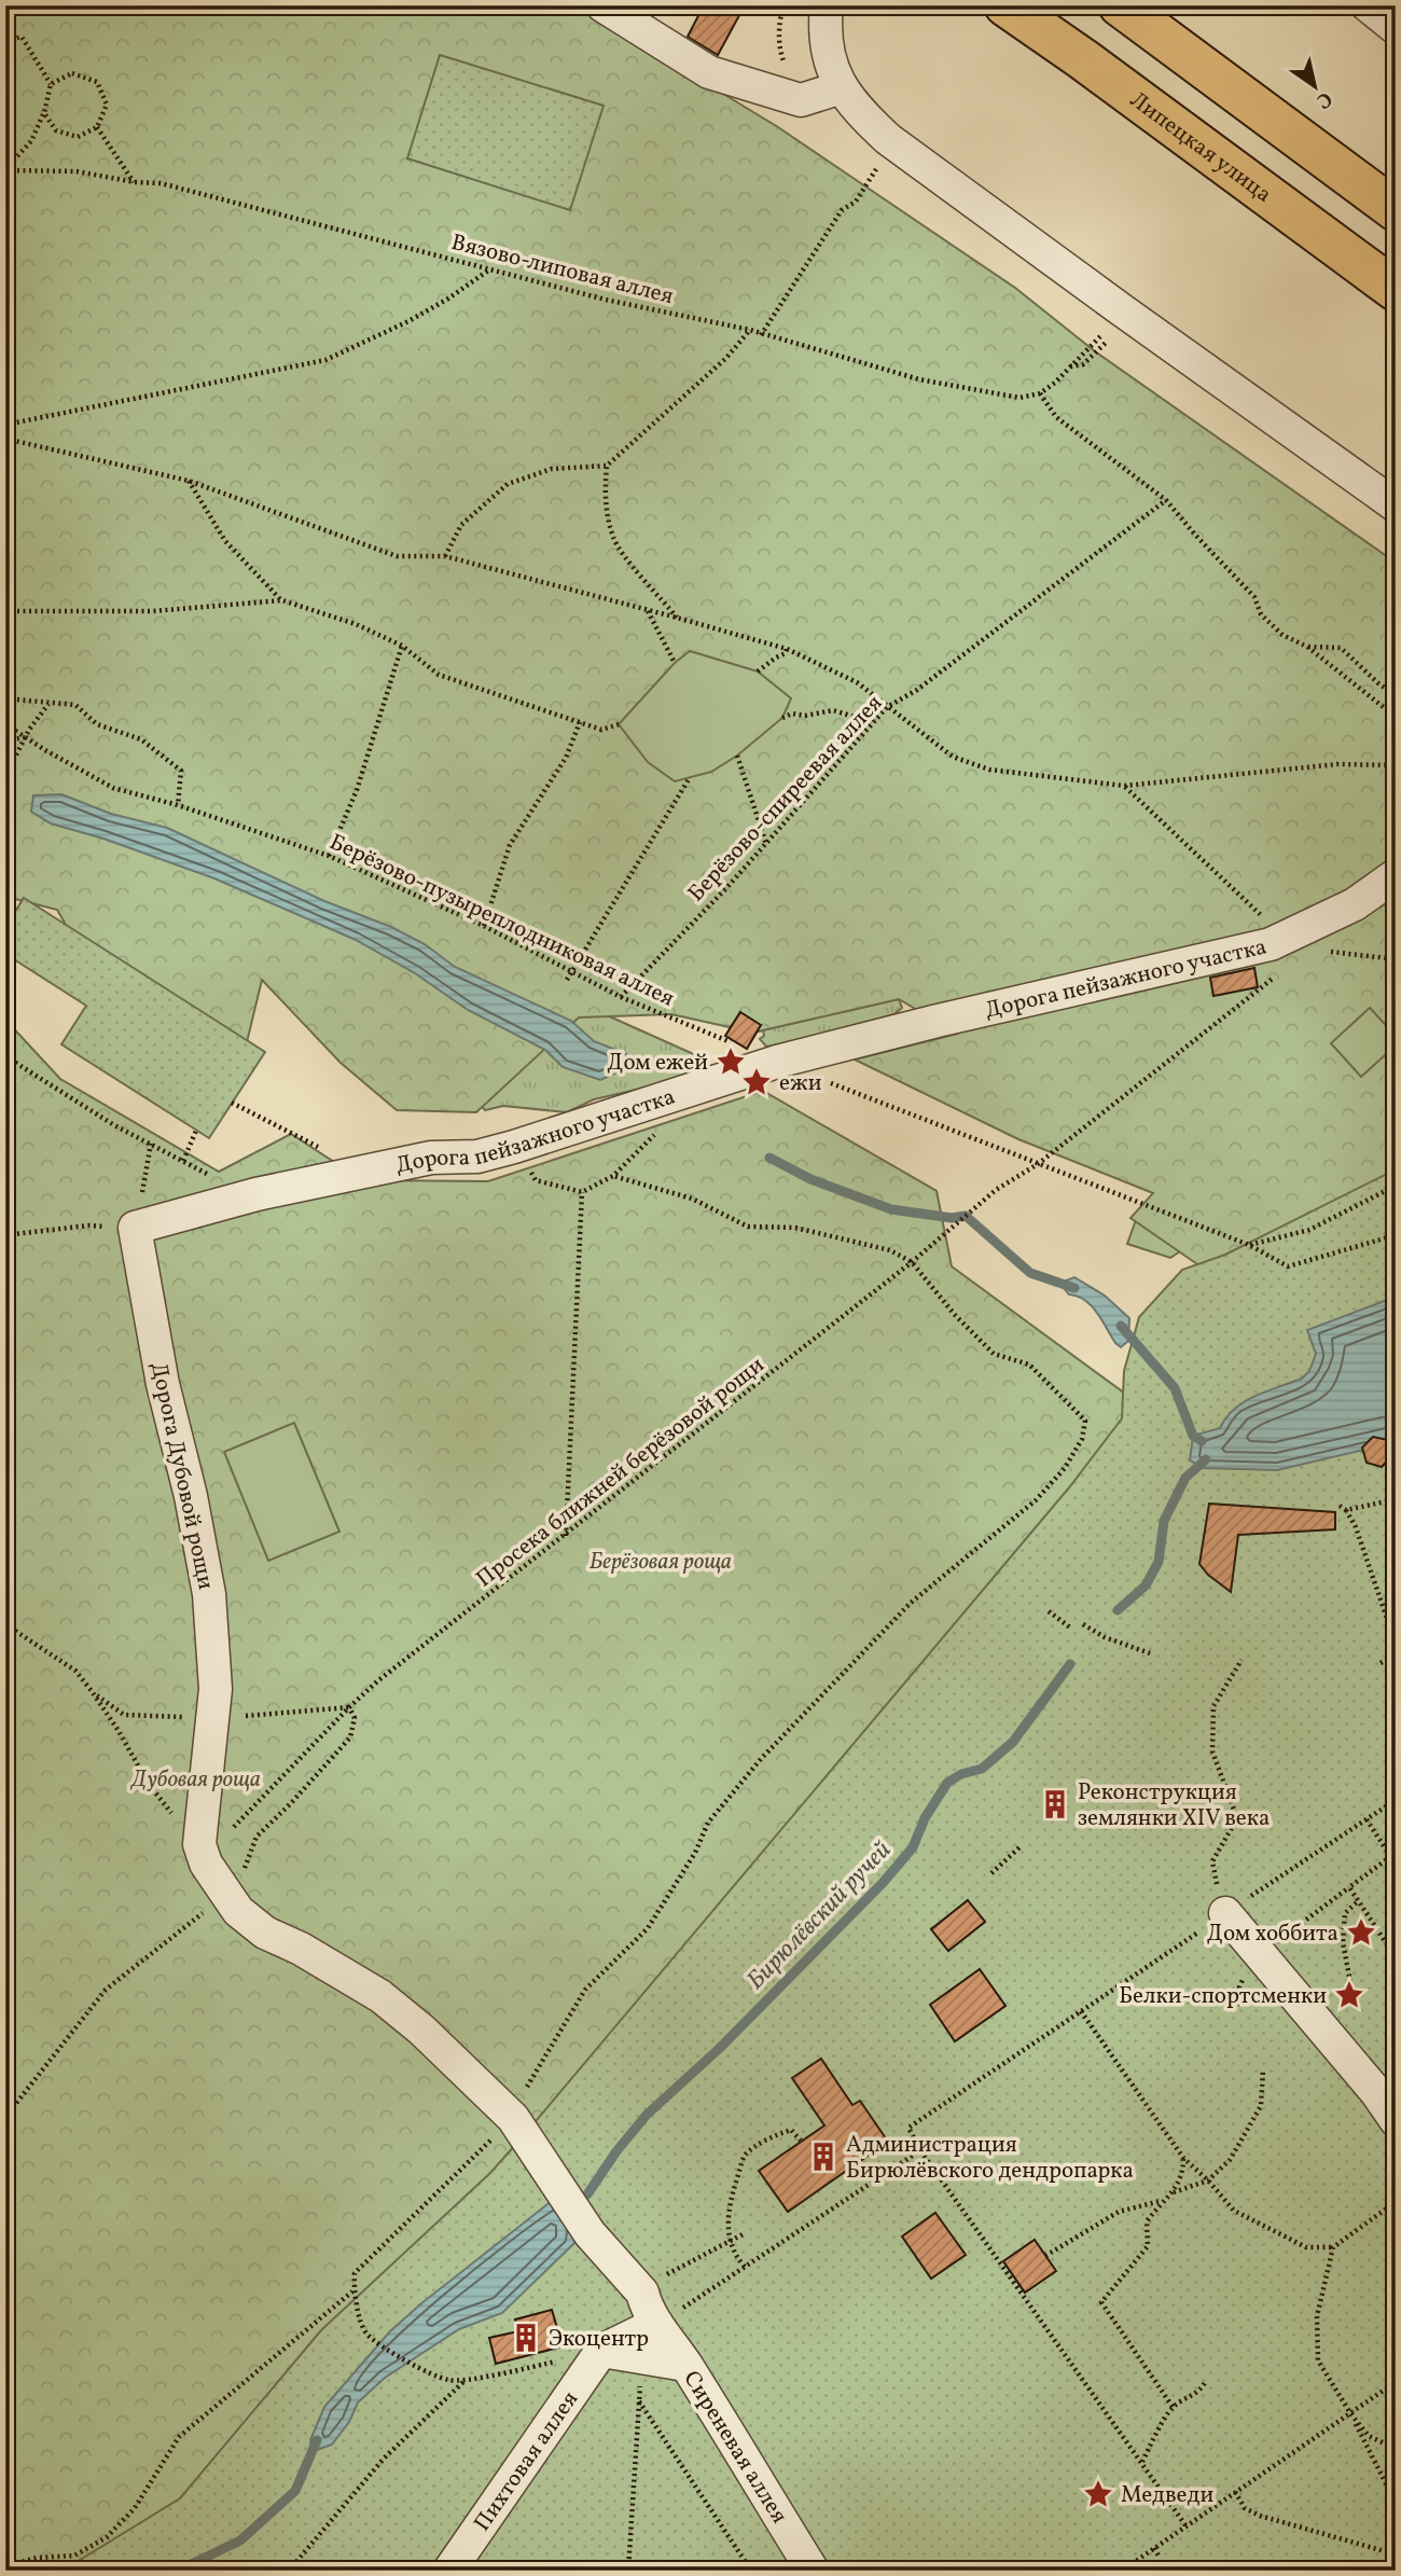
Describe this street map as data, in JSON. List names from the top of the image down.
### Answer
{
  "streets": {
    "main road": ["Липецкая улица"],
    "street": [
      "Дорога пейзажного участка",
      "Дорога Дубовой рощи",
      "Сиреневая аллея",
      "Пихтовая аллея"
    ],
    "path": [
      "Вязово-липовая аллея",
      "Берёзово-спиреевая аллея",
      "Берёзово-пузыреплодниковая аллея",
      "Просека ближней берёзовой рощи"
    ]
  },
  "crossings": [
    ["Берёзово-спиреевая аллея", "Берёзово-пузыреплодниковая аллея"],
    ["Берёзово-пузыреплодниковая аллея", "Дорога пейзажного участка"],
    ["Берёзово-пузыреплодниковая аллея", "Просека ближней берёзовой рощи"],
    ["Дорога пейзажного участка", "Дорога Дубовой рощи"],
    ["Просека ближней берёзовой рощи", "Дорога Дубовой рощи"]
  ],
  "water": ["Бирюлёвский ручей"],
  "parks": ["Берёзовая роща", "Дубовая роща"],
  "places": {
    "place": [
      "Дом ежей",
      "ежи",
      "Дом хоббита",
      "Белки-спортсменки",
      "Медведи"
    ],
    "building": ["Реконструкция землянки XIV века", "Администрация Бирюлёвского дендропарка", "Экоцентр"]
  },
  "north": "bottom right"
}
